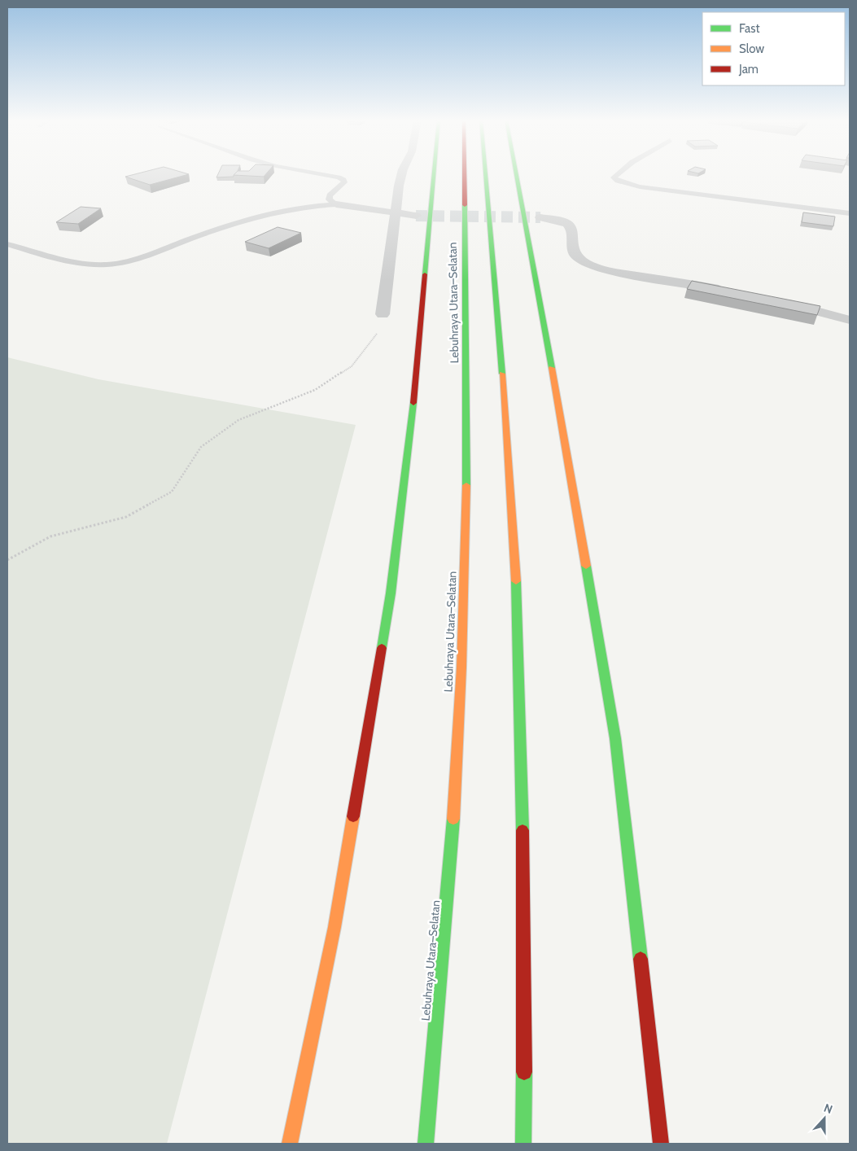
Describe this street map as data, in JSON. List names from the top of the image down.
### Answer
{
  "streets": {
    "main road": ["Lebuhraya Utara–Selatan"]
  },
  "legend": ["Fast", "Slow", "Jam"],
  "north": "top"
}
